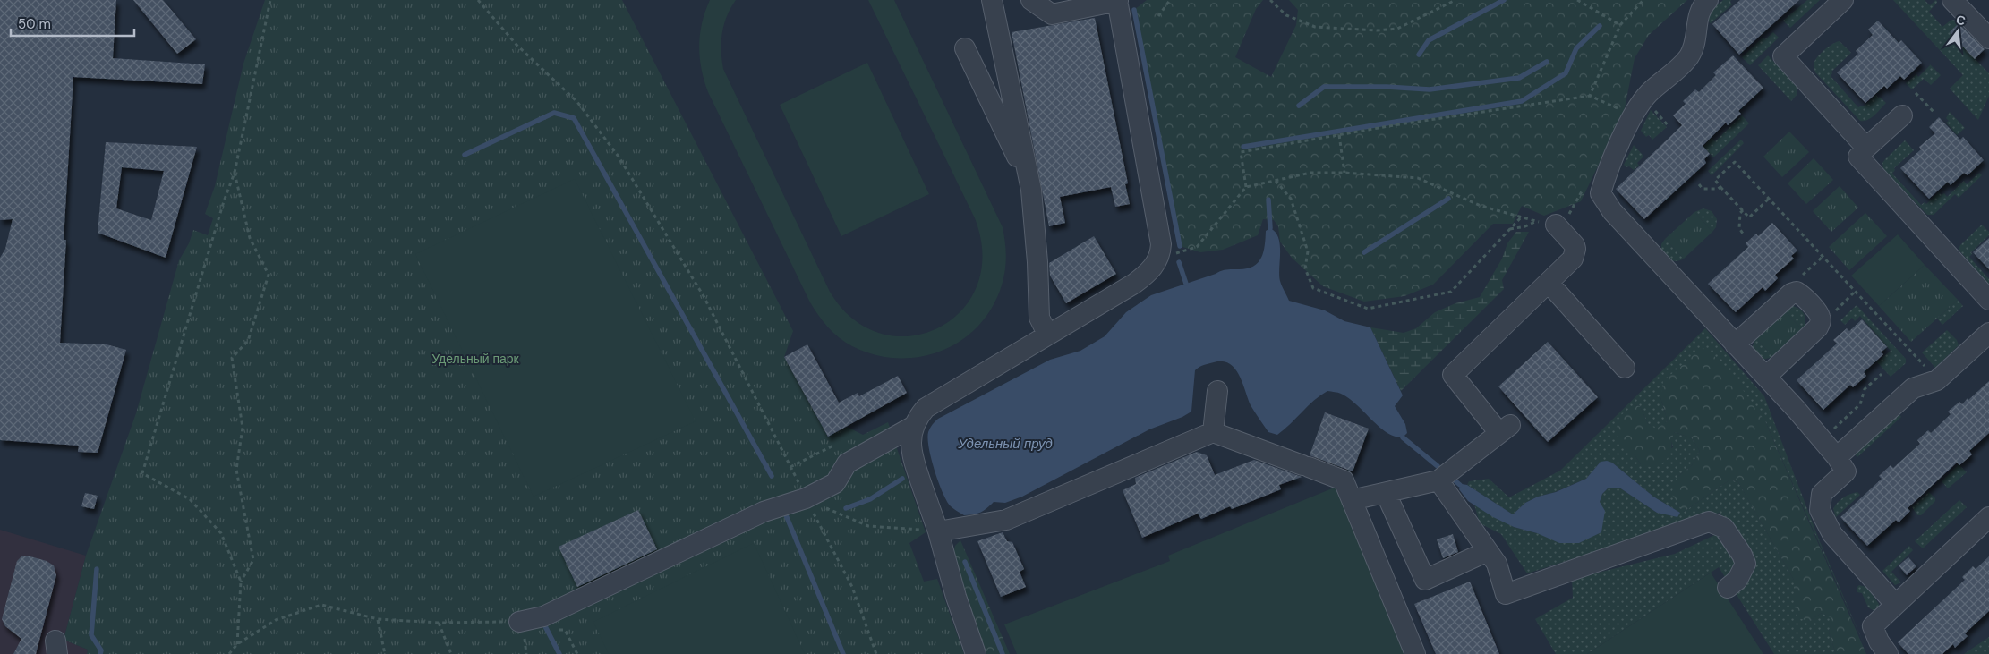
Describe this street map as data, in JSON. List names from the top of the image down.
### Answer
{
  "water": ["Удельный пруд"],
  "parks": ["Удельный парк"],
  "scale_bar": "50 m",
  "north": "top"
}
